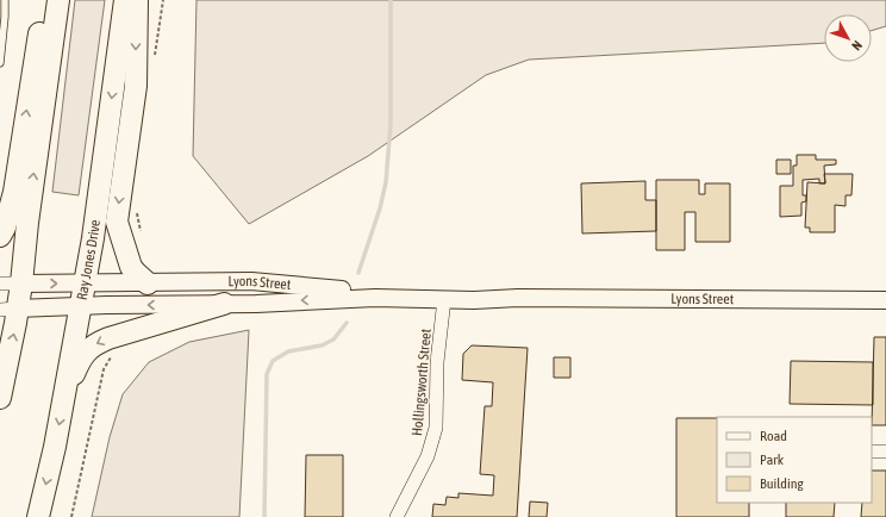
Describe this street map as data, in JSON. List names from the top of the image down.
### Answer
{
  "streets": {
    "highway": ["Ray Jones Drive"],
    "street": ["Lyons Street", "Hollingsworth Street"]
  },
  "crossings": [
    ["Ray Jones Drive", "Lyons Street"],
    ["Lyons Street", "Hollingsworth Street"]
  ],
  "legend": ["Road", "Park", "Building"],
  "north": "bottom right"
}
